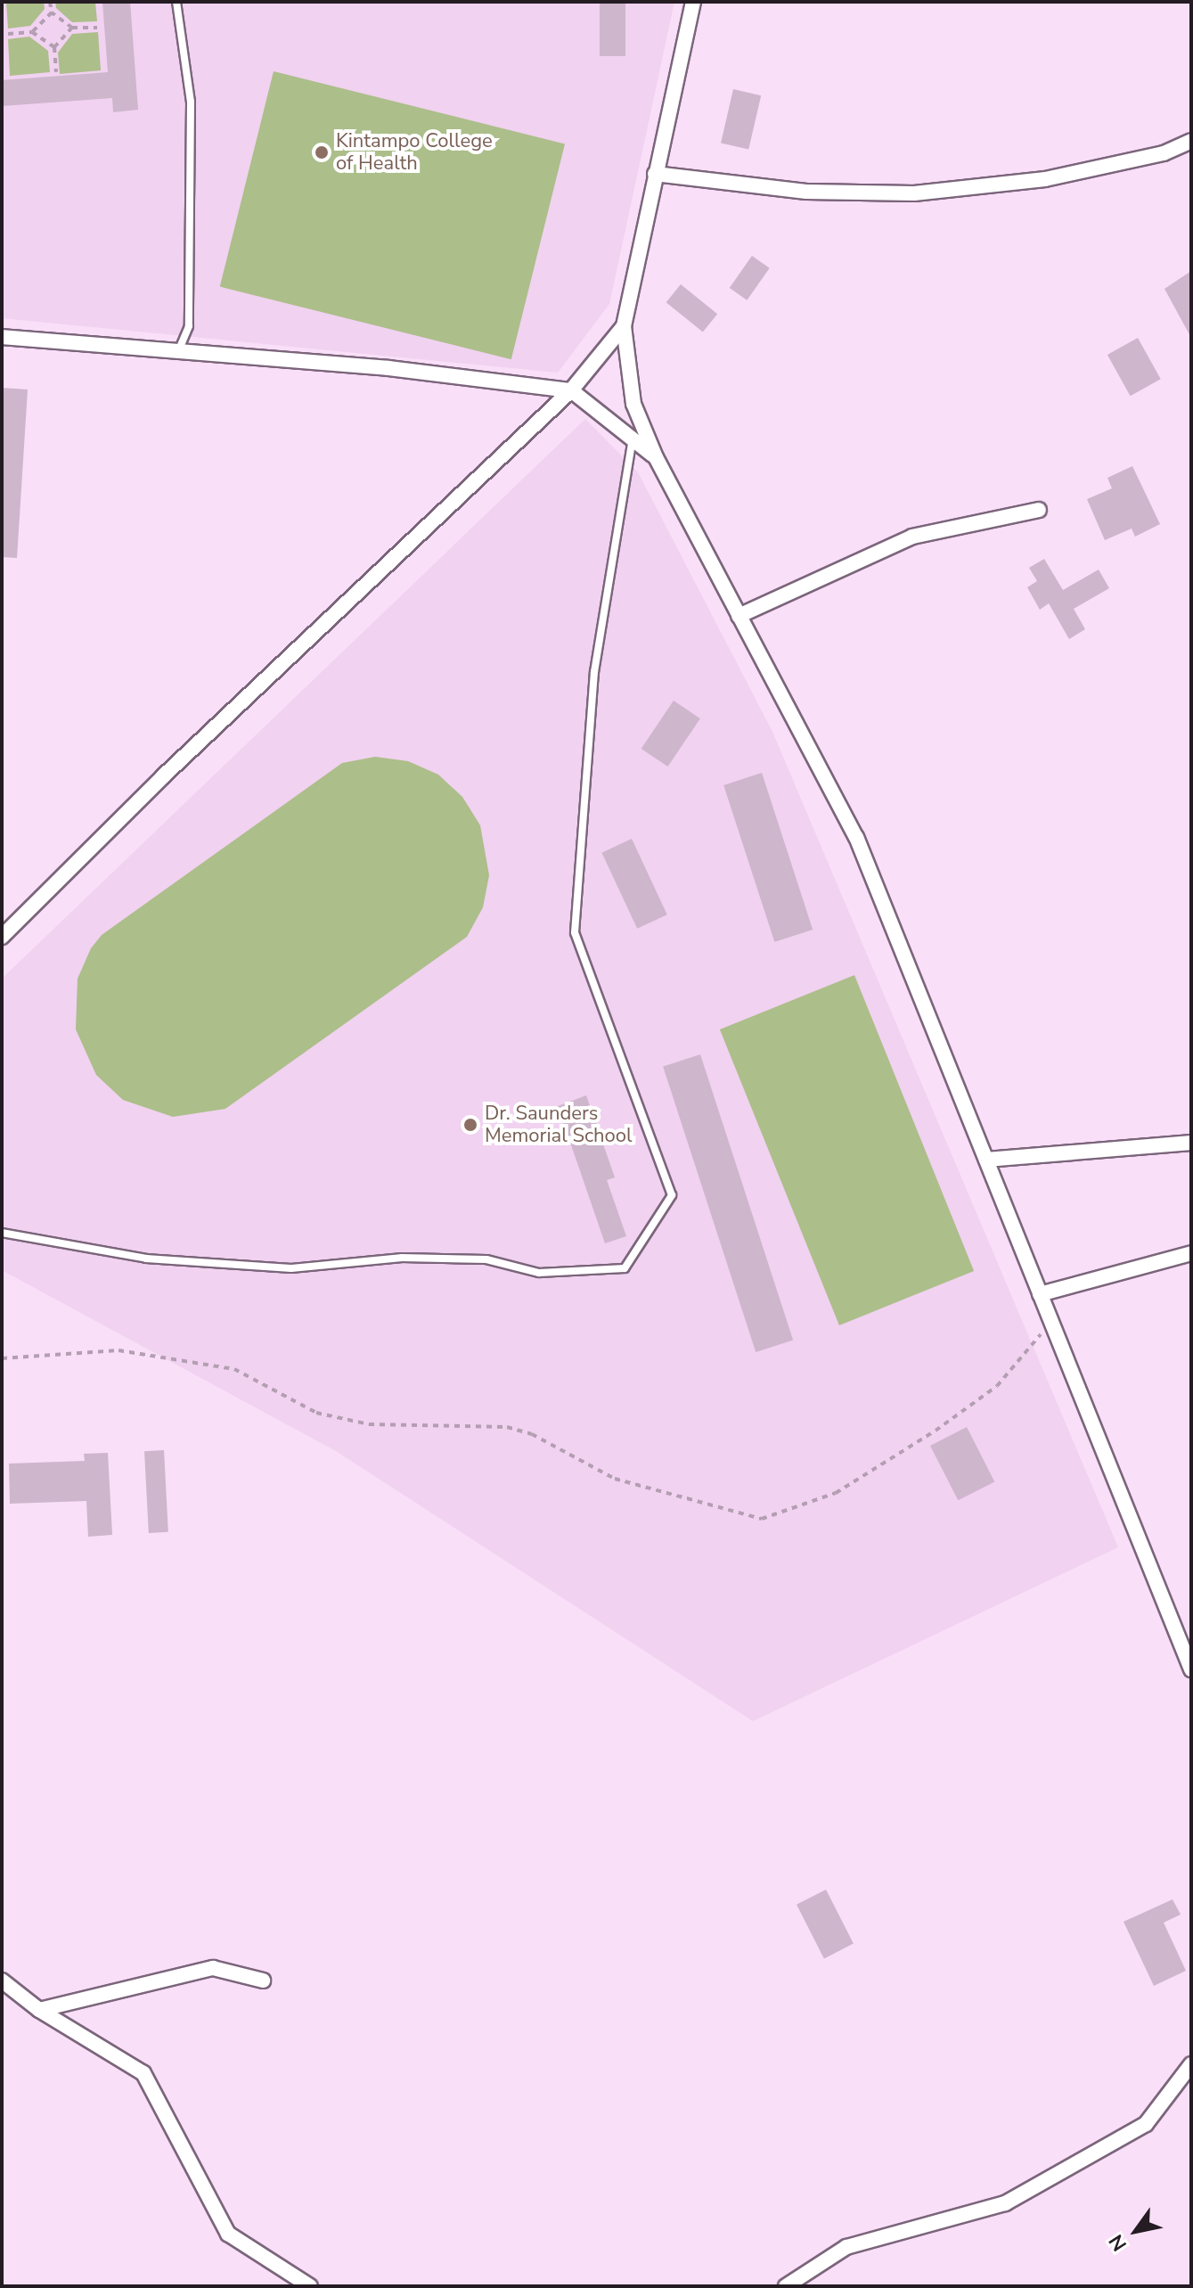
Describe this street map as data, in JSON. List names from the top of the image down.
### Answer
{
  "places": ["Kintampo College of Health", "Dr. Saunders Memorial School"],
  "north": "bottom left"
}
